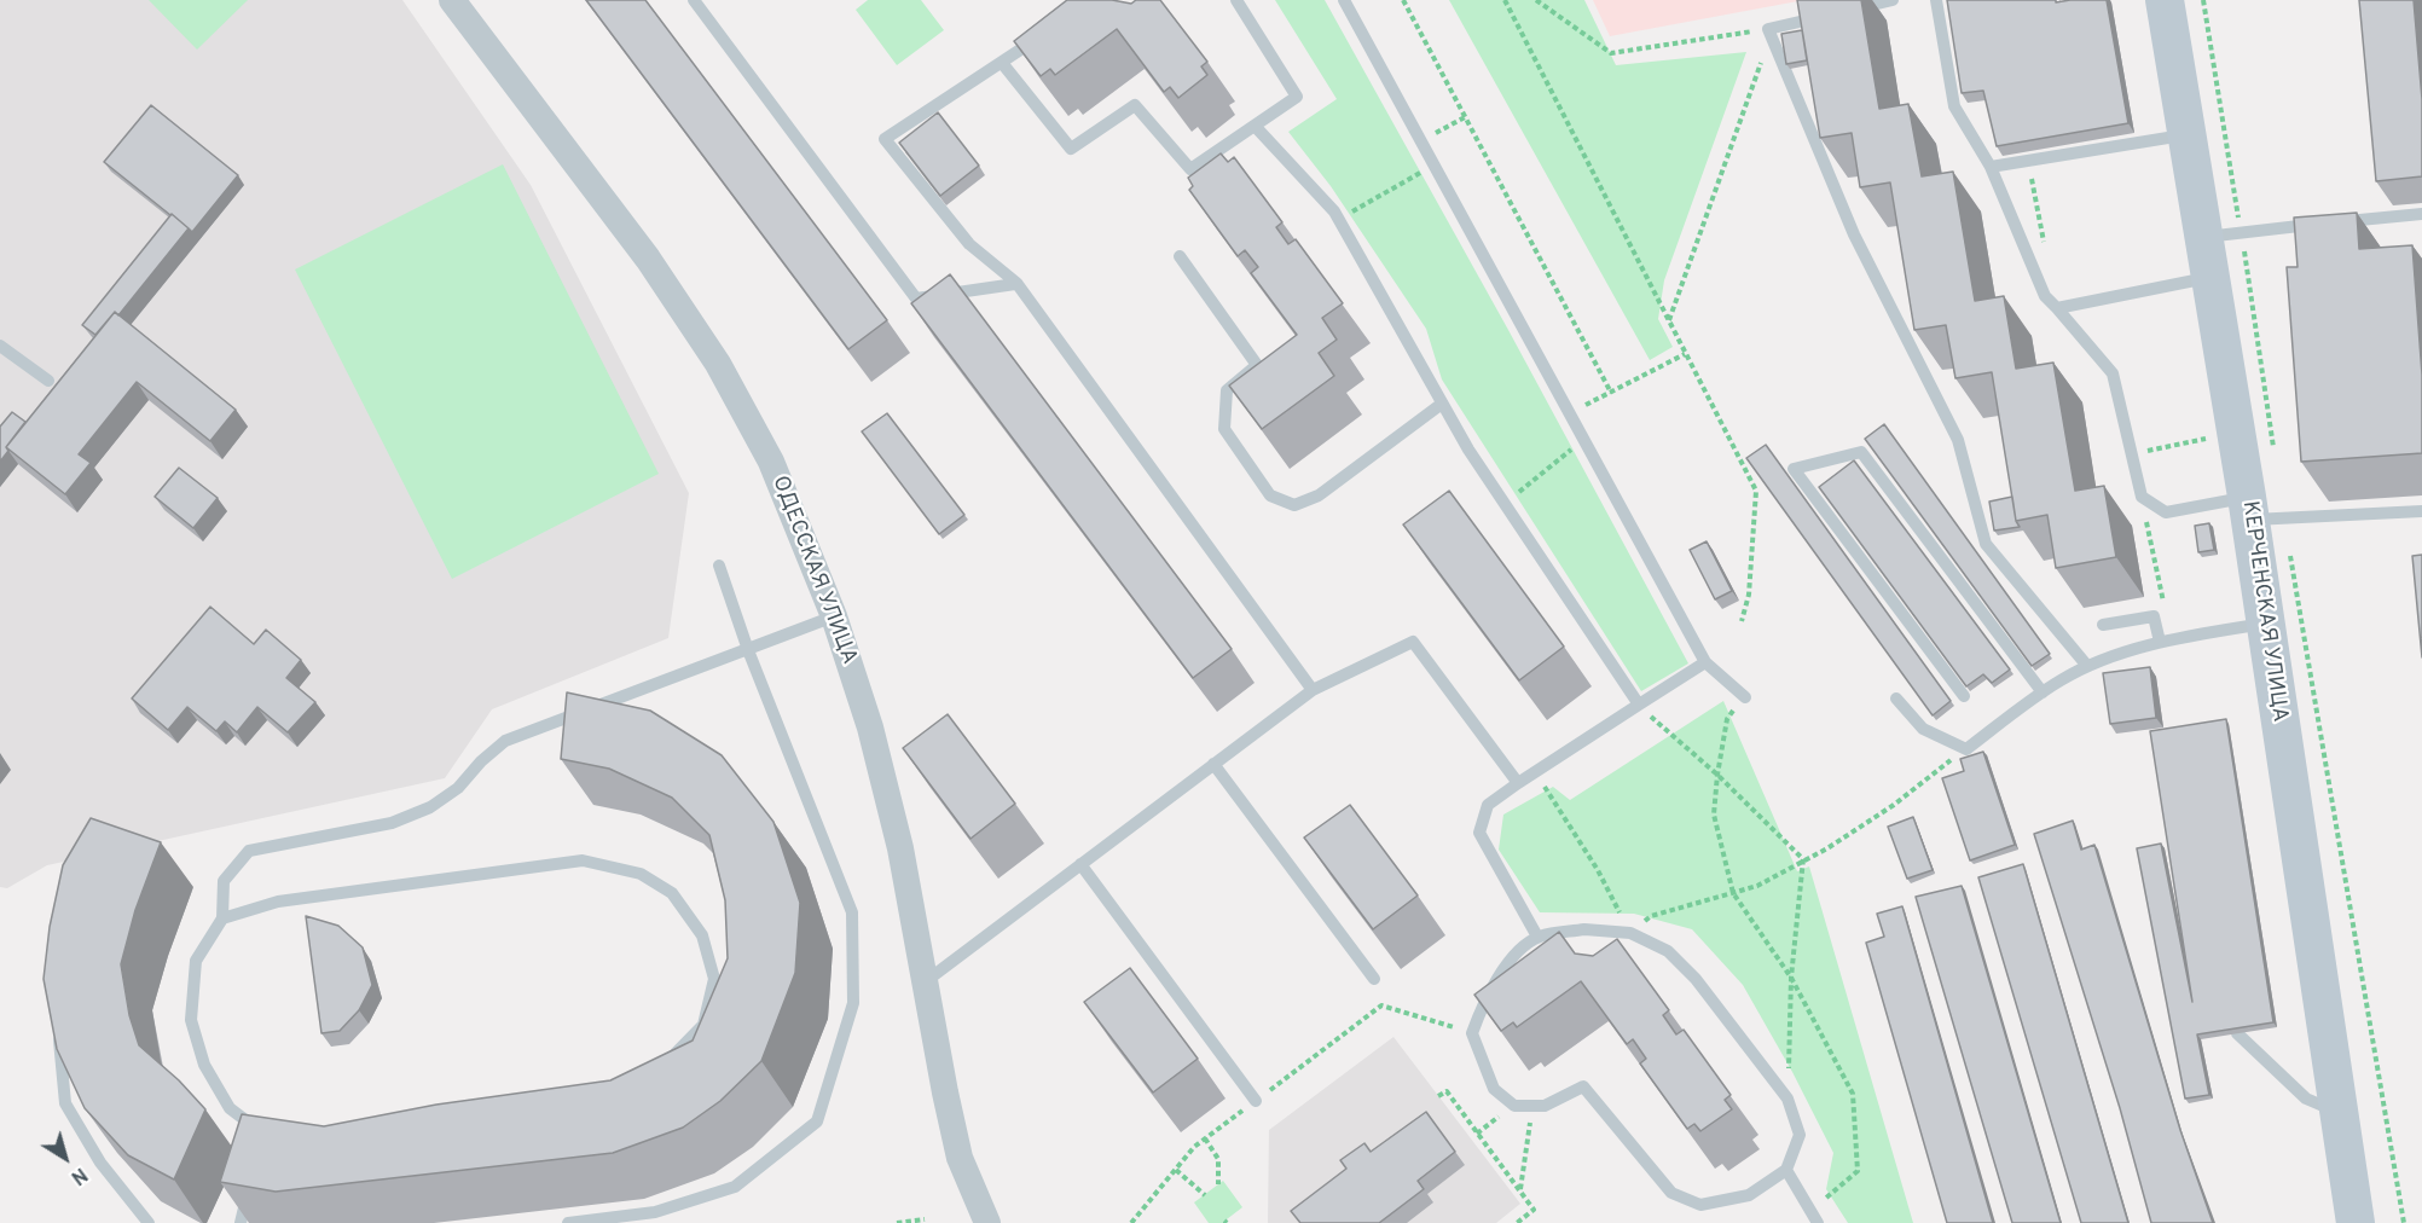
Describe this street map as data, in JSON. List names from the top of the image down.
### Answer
{
  "streets": {
    "street": ["ОДЕССКАЯ УЛИЦА", "КЕРЧЕНСКАЯ УЛИЦА"]
  },
  "north": "bottom right"
}
